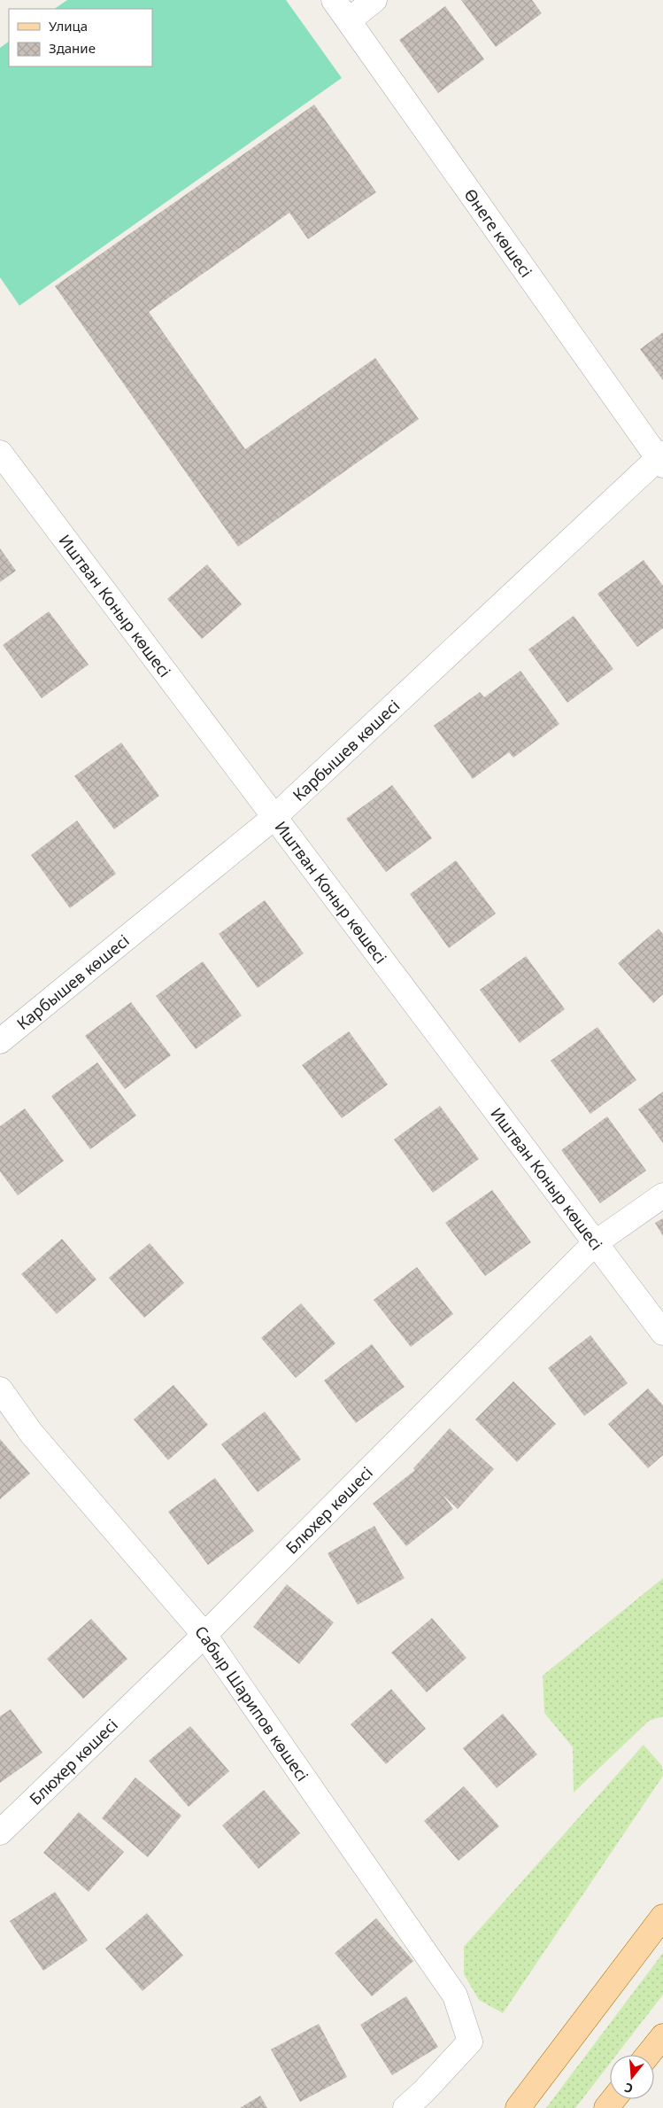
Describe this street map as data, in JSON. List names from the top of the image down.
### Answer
{
  "streets": {
    "street": [
      "Өнеге көшесі",
      "Иштван Коныр көшесі",
      "Карбышев көшесі",
      "Блюхер көшесі",
      "Сабыр Шарипов көшесі"
    ]
  },
  "crossings": [
    ["Өнеге көшесі", "Карбышев көшесі"],
    ["Иштван Коныр көшесі", "Карбышев көшесі"],
    ["Иштван Коныр көшесі", "Блюхер көшесі"],
    ["Блюхер көшесі", "Сабыр Шарипов көшесі"]
  ],
  "legend": ["Улица", "Здание"],
  "north": "bottom"
}
